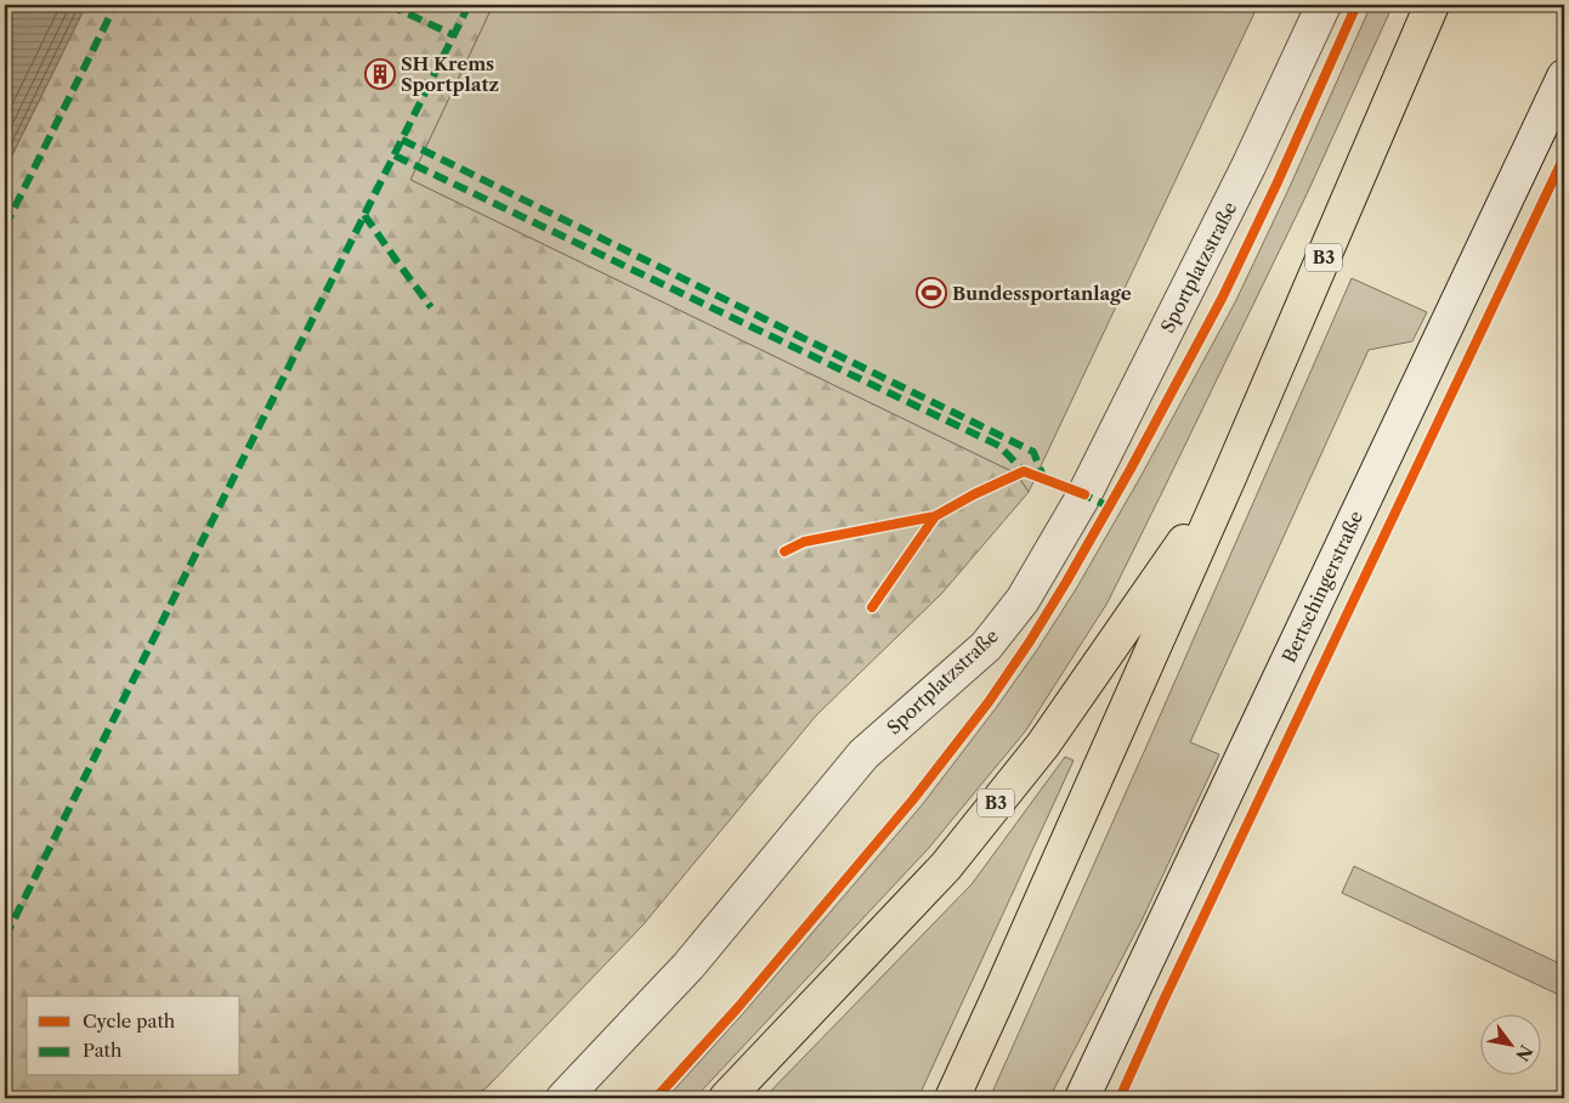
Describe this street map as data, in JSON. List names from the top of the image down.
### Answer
{
  "streets": {
    "highway": ["B3"],
    "street": ["Sportplatzstraße", "Bertschingerstraße"]
  },
  "places": {
    "building": ["SH Krems Sportplatz"],
    "sports": ["Bundessportanlage"]
  },
  "legend": ["Cycle path", "Path"],
  "north": "bottom right"
}
